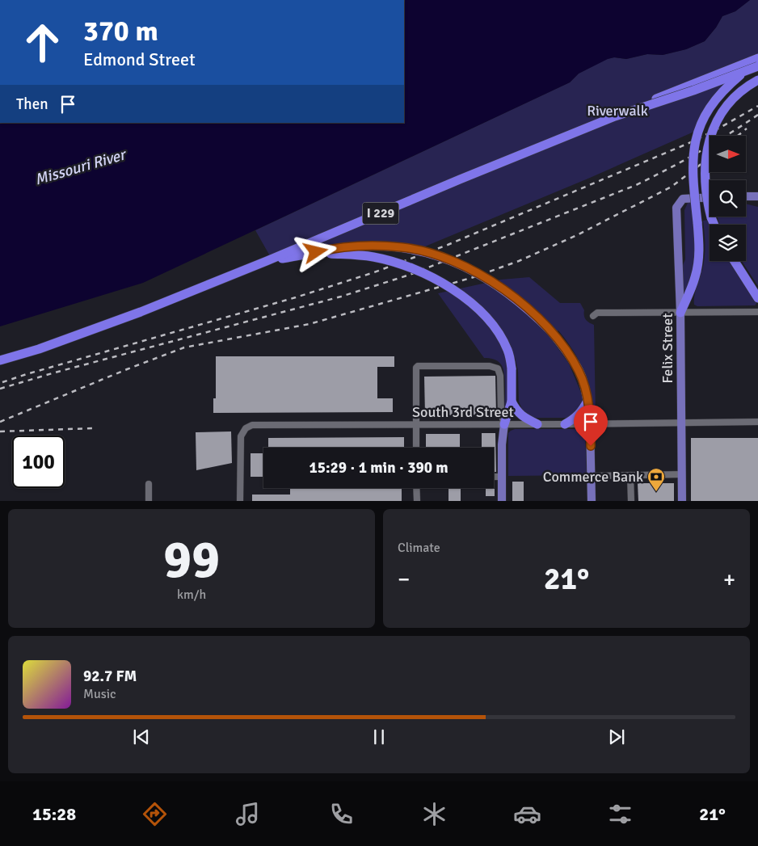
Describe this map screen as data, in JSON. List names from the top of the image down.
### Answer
{
  "streets": {
    "highway": ["I 229"],
    "main road": ["Felix Street"],
    "street": ["South 3rd Street"]
  },
  "crossings": [
    ["Felix Street", "South 3rd Street"]
  ],
  "water": ["Missouri River"],
  "parks": ["Riverwalk"],
  "places": {
    "bank": ["Commerce Bank"]
  },
  "north": "right",
  "page": {
    "turn": ["370 m", "Edmond Street"],
    "then": "Then",
    "limit": "100",
    "trip": "15:29 · 1 min · 390 m",
    "tile": [
      ["99", "km/h"],
      "Climate"
    ],
    "heat": ["−", "21°", "+"],
    "song": ["92.7 FM", "Music"],
    "tabs": ["15:28", "21°"]
  }
}
